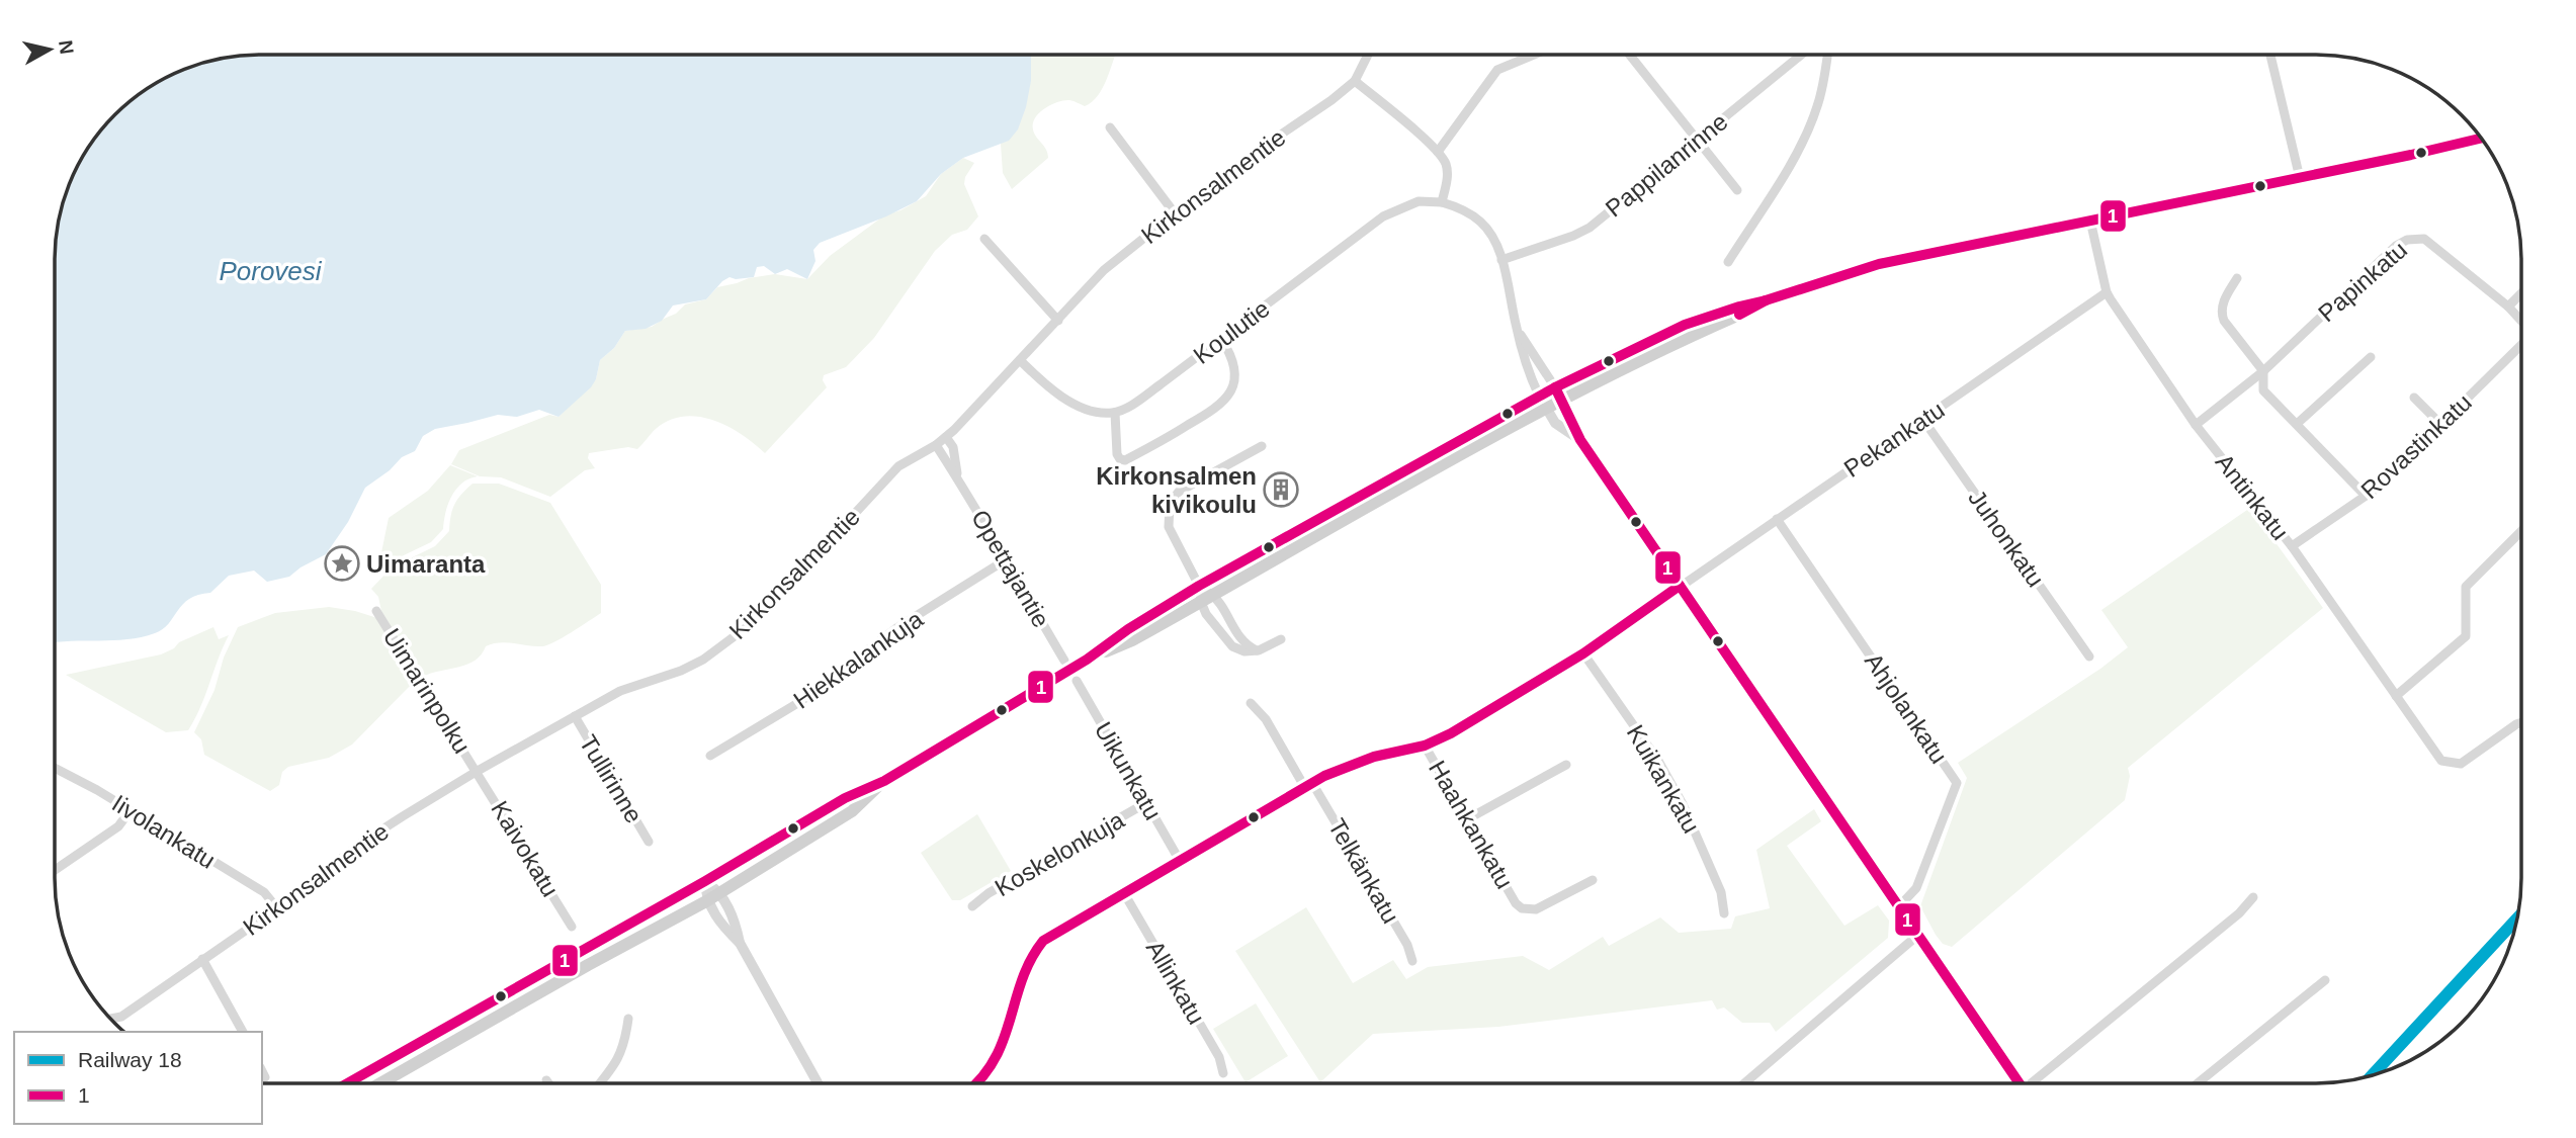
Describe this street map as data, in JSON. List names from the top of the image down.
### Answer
{
  "streets": {
    "street": [
      "Pappilanrinne",
      "Kirkonsalmentie",
      "Papinkatu",
      "Koulutie",
      "Pekankatu",
      "Rovastinkatu",
      "Antinkatu",
      "Juhonkatu",
      "Opettajantie",
      "Hiekkalankuja",
      "Uimarinpolku",
      "Ahjolankatu",
      "Uikunkatu",
      "Tullirinne",
      "Kuikankatu",
      "Haahkankatu",
      "Iivolankatu",
      "Kaivokatu",
      "Koskelonkuja",
      "Telkänkatu",
      "Allinkatu"
    ]
  },
  "crossings": [
    ["Kirkonsalmentie", "Opettajantie"],
    ["Kirkonsalmentie", "Uimarinpolku"],
    ["Kirkonsalmentie", "Tullirinne"],
    ["Kirkonsalmentie", "Iivolankatu"],
    ["Kirkonsalmentie", "Kaivokatu"],
    ["Papinkatu", "Antinkatu"],
    ["Pekankatu", "Antinkatu"],
    ["Pekankatu", "Juhonkatu"],
    ["Pekankatu", "Ahjolankatu"],
    ["Pekankatu", "Uikunkatu"],
    ["Pekankatu", "Kuikankatu"],
    ["Pekankatu", "Haahkankatu"],
    ["Pekankatu", "Telkänkatu"],
    ["Pekankatu", "Allinkatu"],
    ["Rovastinkatu", "Antinkatu"],
    ["Opettajantie", "Hiekkalankuja"],
    ["Uimarinpolku", "Kaivokatu"],
    ["Uikunkatu", "Koskelonkuja"]
  ],
  "water": ["Porovesi"],
  "places": {
    "building": ["Kirkonsalmen kivikoulu"],
    "place": ["Uimaranta"]
  },
  "lines": ["transit line 1", "rail line 18"],
  "legend": ["Railway 18", "1"],
  "north": "right"
}
